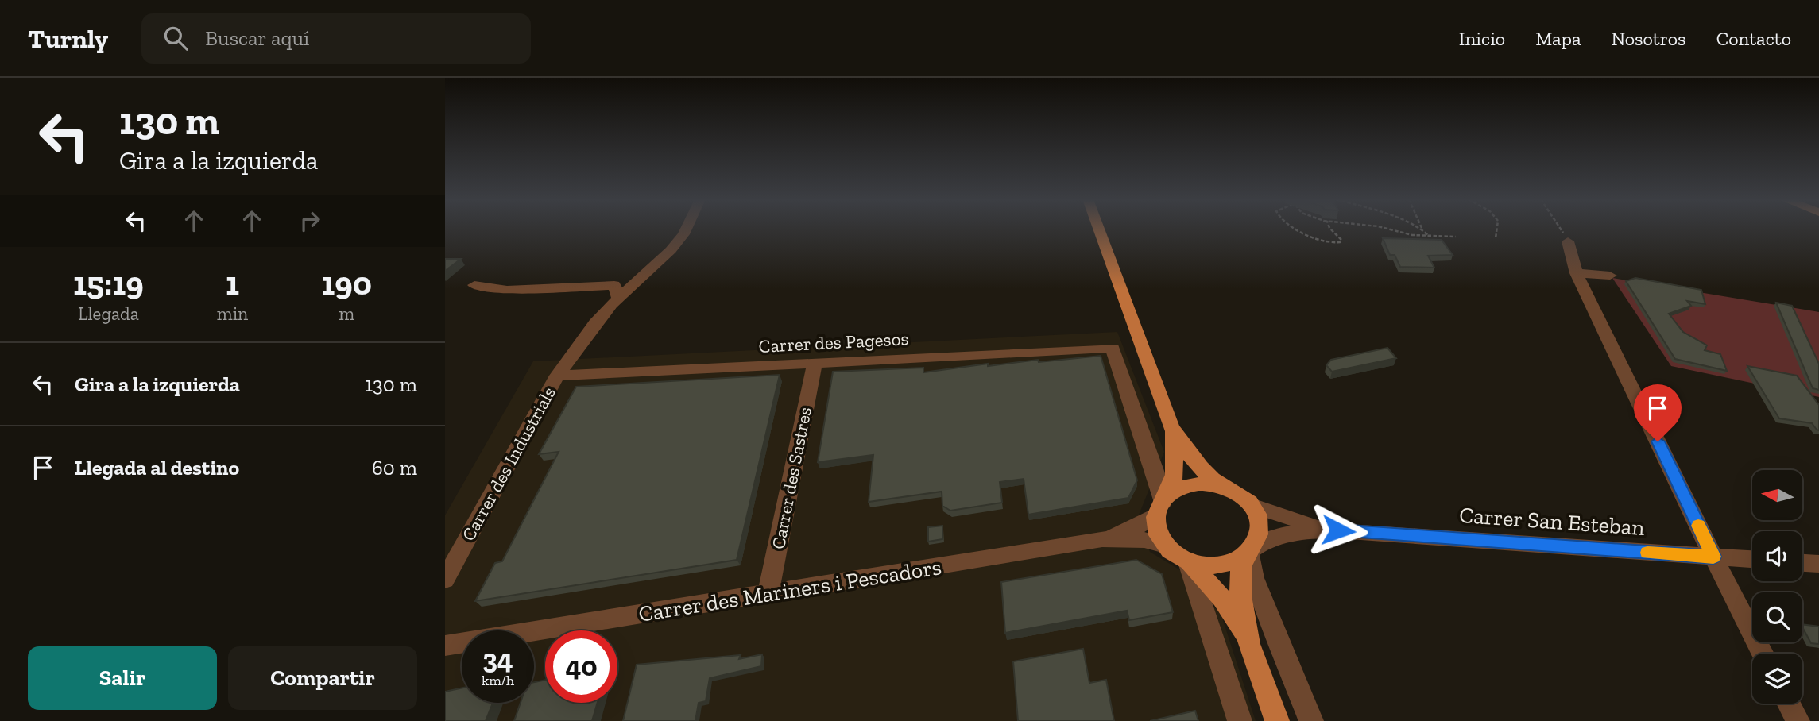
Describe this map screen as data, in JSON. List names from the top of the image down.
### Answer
{
  "streets": {
    "street": [
      "Carrer des Pagesos",
      "Carrer des Industrials",
      "Carrer des Sastres",
      "Carrer San Esteban",
      "Carrer des Mariners i Pescadors"
    ]
  },
  "crossings": [
    ["Carrer des Pagesos", "Carrer des Industrials"],
    ["Carrer des Pagesos", "Carrer des Sastres"],
    ["Carrer des Pagesos", "Carrer San Esteban"],
    ["Carrer des Pagesos", "Carrer des Mariners i Pescadors"],
    ["Carrer des Sastres", "Carrer des Mariners i Pescadors"],
    ["Carrer San Esteban", "Carrer des Mariners i Pescadors"]
  ],
  "north": "left",
  "page": {
    "header": "Turnly",
    "search": "Buscar aquí",
    "nav": [
      "Inicio",
      "Mapa",
      "Nosotros",
      "Contacto"
    ],
    "turn": ["130 m", "Gira a la izquierda"],
    "eta": [
      "15:19",
      "Llegada",
      "1",
      "min",
      "190",
      "m"
    ],
    "list": [
      {
        "name": "Gira a la izquierda",
        "value": "130 m"
      },
      {
        "name": "Llegada al destino",
        "value": "60 m"
      }
    ],
    "speed": "34 km/h",
    "limit": "40",
    "buttons": ["Salir", "Compartir"]
  }
}
